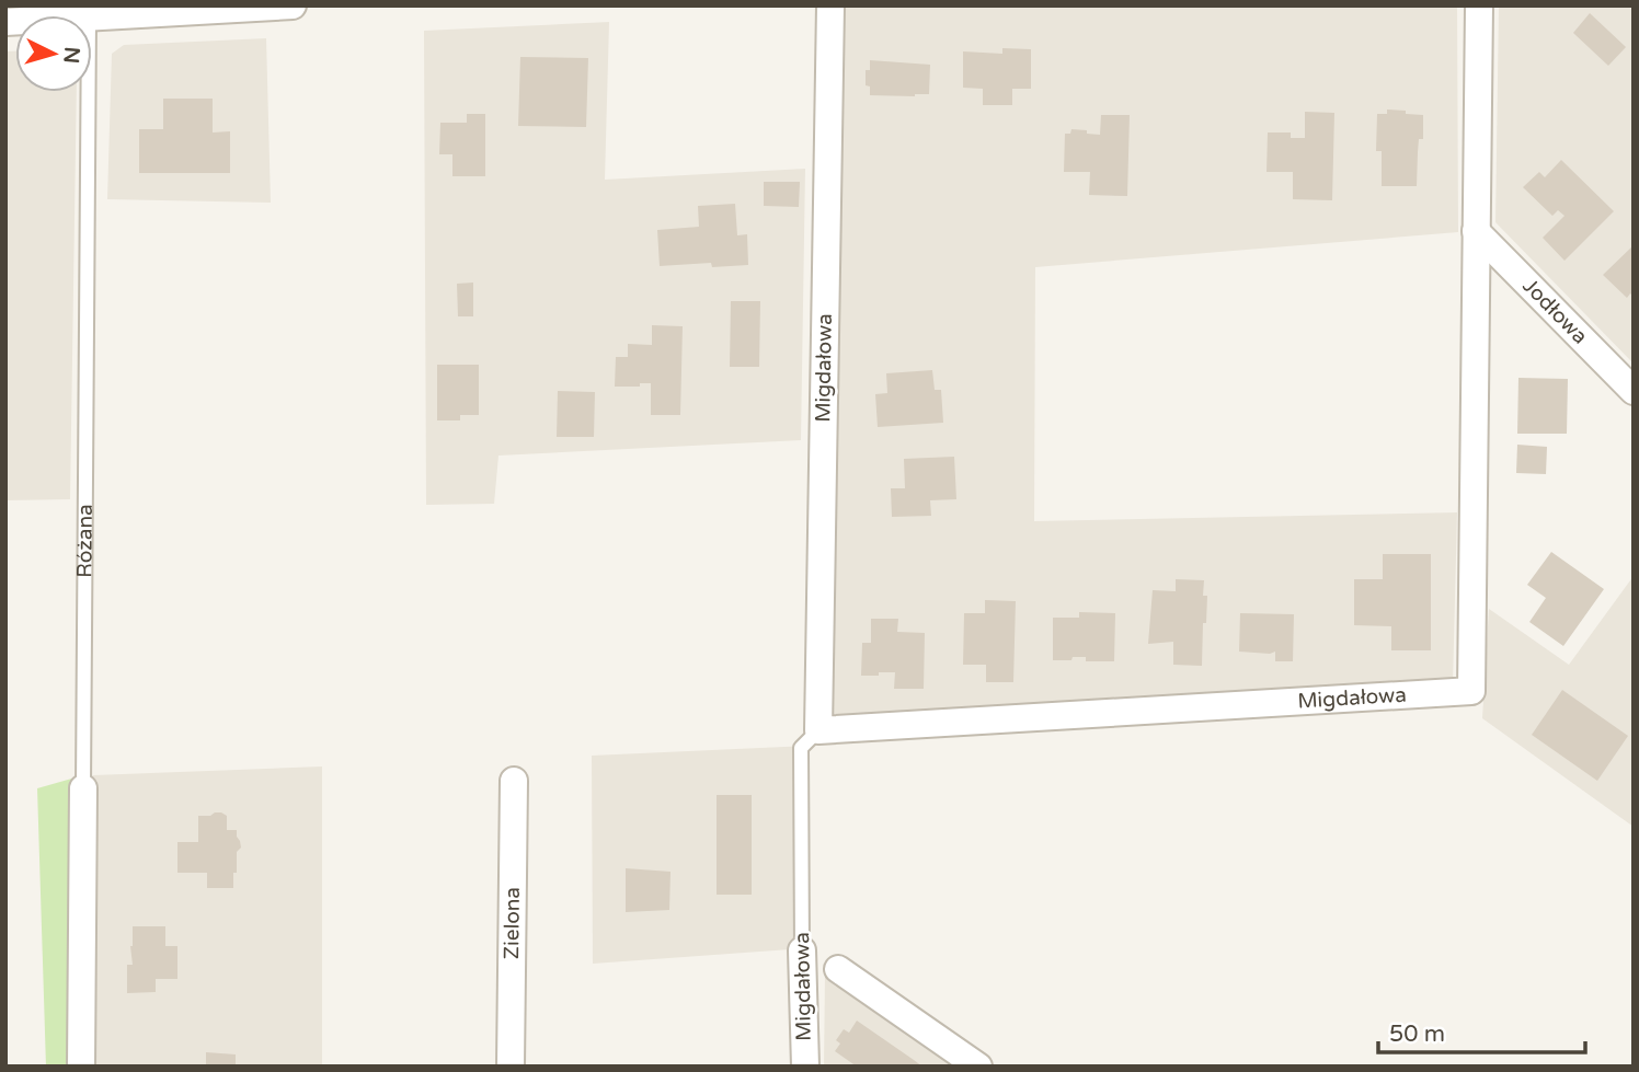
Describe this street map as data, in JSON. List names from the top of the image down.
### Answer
{
  "streets": {
    "street": [
      "Jodłowa",
      "Migdałowa",
      "Różana",
      "Zielona"
    ]
  },
  "crossings": [
    ["Jodłowa", "Migdałowa"]
  ],
  "scale_bar": "50 m",
  "north": "right"
}
